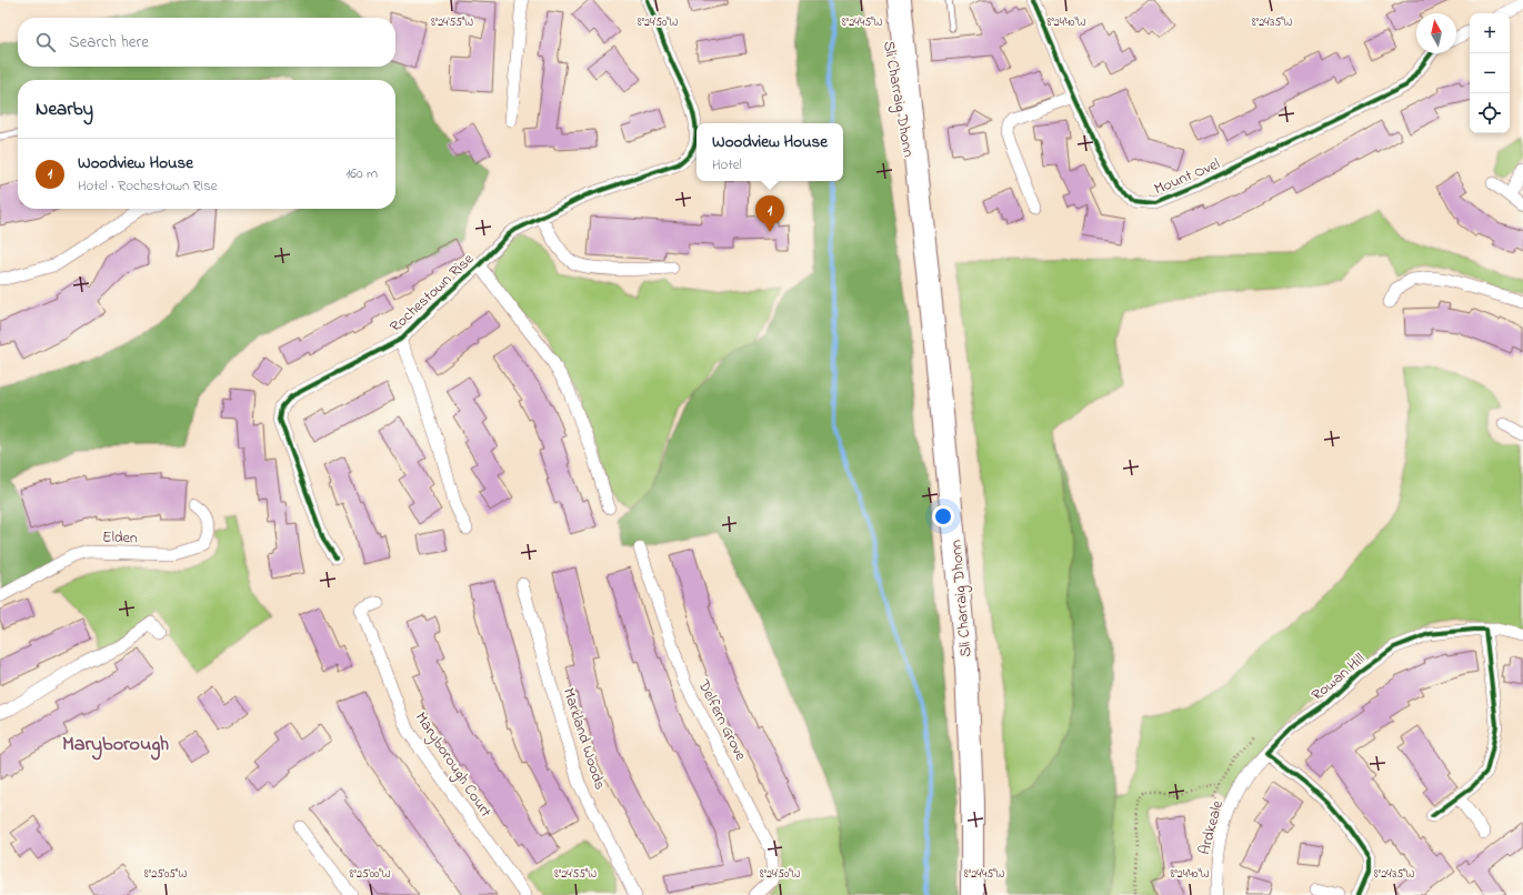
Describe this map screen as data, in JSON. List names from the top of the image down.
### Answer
{
  "streets": {
    "highway": ["Sli Charraig Dhonn"],
    "street": [
      "Mount Ovel",
      "Rochestown Rise",
      "Elden",
      "Rowan Hill",
      "Delfern Grove",
      "Markland Woods",
      "Maryborough Court",
      "Ardkeale"
    ]
  },
  "crossings": [
    ["Rowan Hill", "Ardkeale"]
  ],
  "districts": ["Maryborough"],
  "north": "top",
  "page": {
    "map_buttons": ["+", "−"],
    "search": "Search here",
    "heading": "Nearby",
    "popup": ["Woodview House", "Hotel"],
    "list": [
      {
        "mark": "1",
        "name": "Woodview House",
        "note": "Hotel · Rochestown Rise",
        "value": "160 m"
      }
    ],
    "pins": "1"
  },
  "coordinates": [
    "8°24'55\"W",
    "8°24'50\"W",
    "8°24'45\"W",
    "8°24'40\"W",
    "8°24'35\"W",
    "8°25'05\"W",
    "8°25'00\"W"
  ]
}
